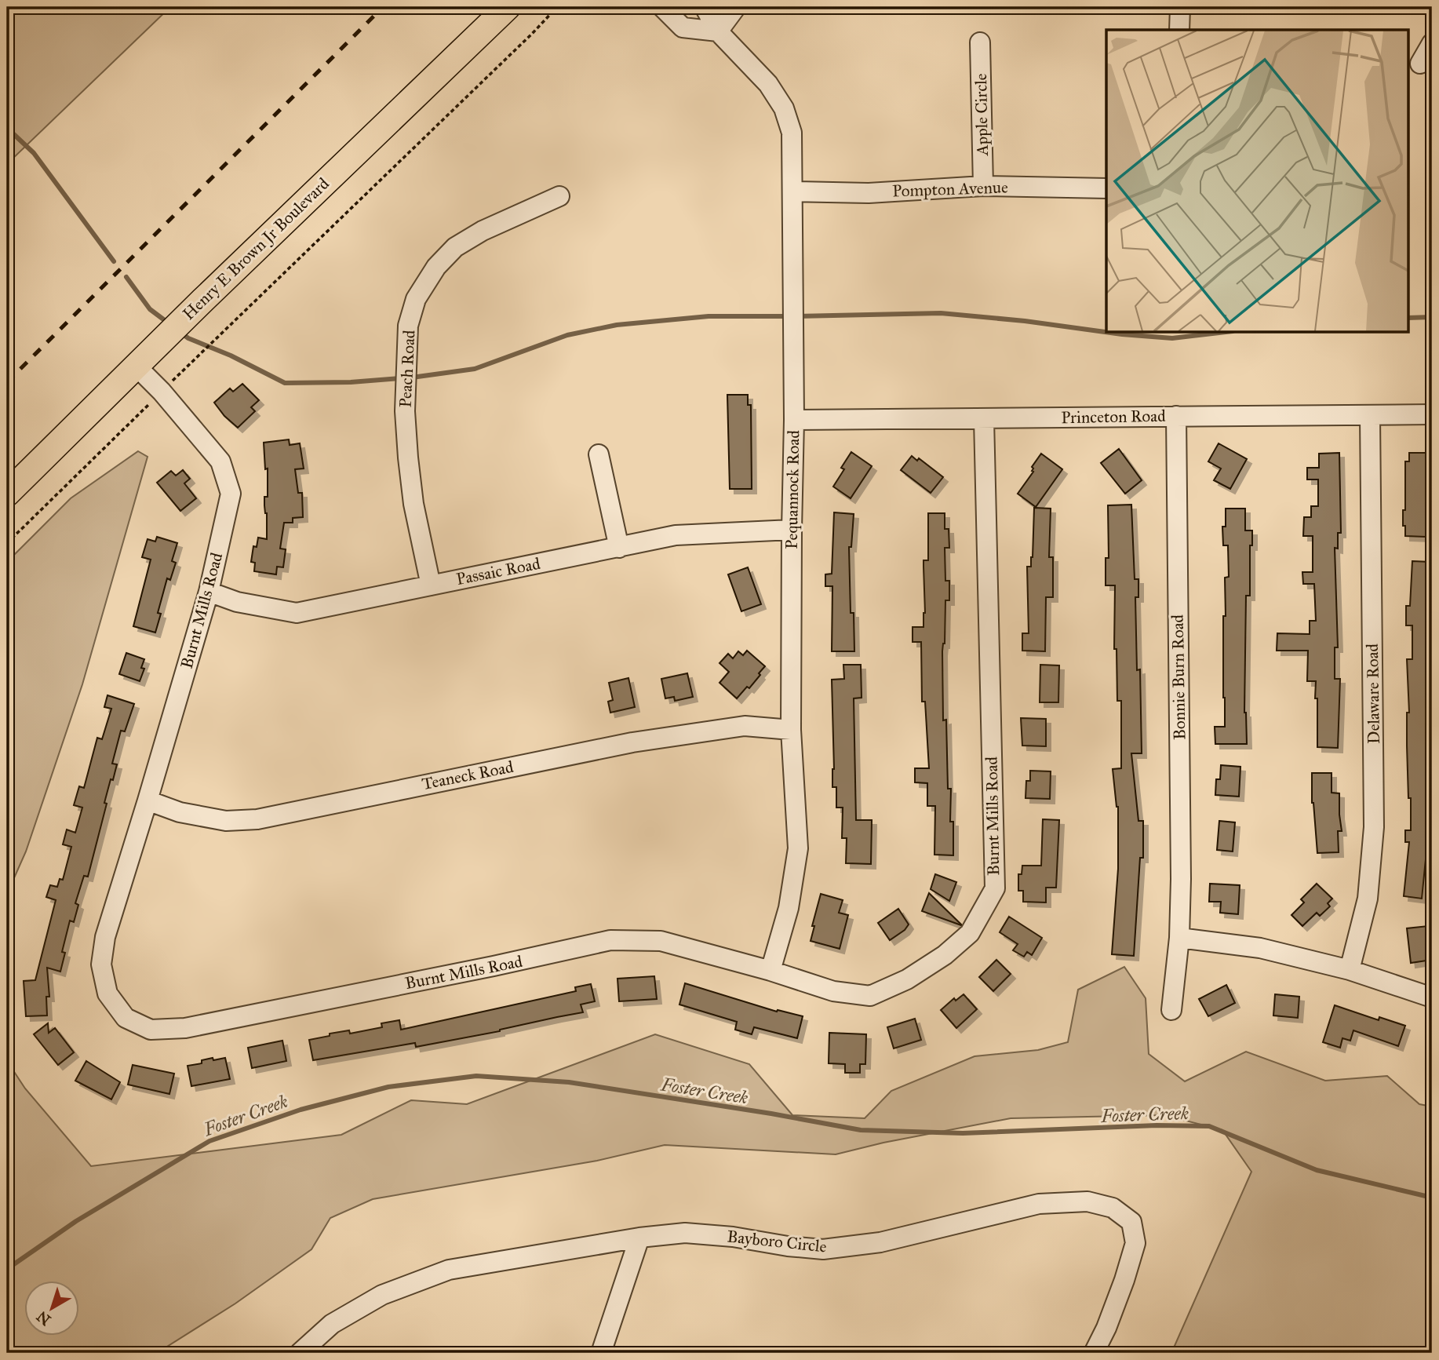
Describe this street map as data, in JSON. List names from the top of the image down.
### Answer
{
  "streets": {
    "main road": ["Henry E Brown Jr Boulevard"],
    "street": [
      "Apple Circle",
      "Pompton Avenue",
      "Peach Road",
      "Princeton Road",
      "Pequannock Road",
      "Passaic Road",
      "Burnt Mills Road",
      "Bonnie Burn Road",
      "Delaware Road",
      "Teaneck Road",
      "Bayboro Circle"
    ]
  },
  "crossings": [
    ["Apple Circle", "Pompton Avenue"],
    ["Pompton Avenue", "Pequannock Road"],
    ["Henry E Brown Jr Boulevard", "Burnt Mills Road"],
    ["Peach Road", "Passaic Road"],
    ["Princeton Road", "Pequannock Road"],
    ["Princeton Road", "Burnt Mills Road"],
    ["Princeton Road", "Bonnie Burn Road"],
    ["Princeton Road", "Delaware Road"],
    ["Pequannock Road", "Passaic Road"],
    ["Pequannock Road", "Burnt Mills Road"],
    ["Pequannock Road", "Teaneck Road"],
    ["Passaic Road", "Burnt Mills Road"],
    ["Burnt Mills Road", "Teaneck Road"]
  ],
  "water": ["Foster Creek"],
  "north": "bottom left"
}
